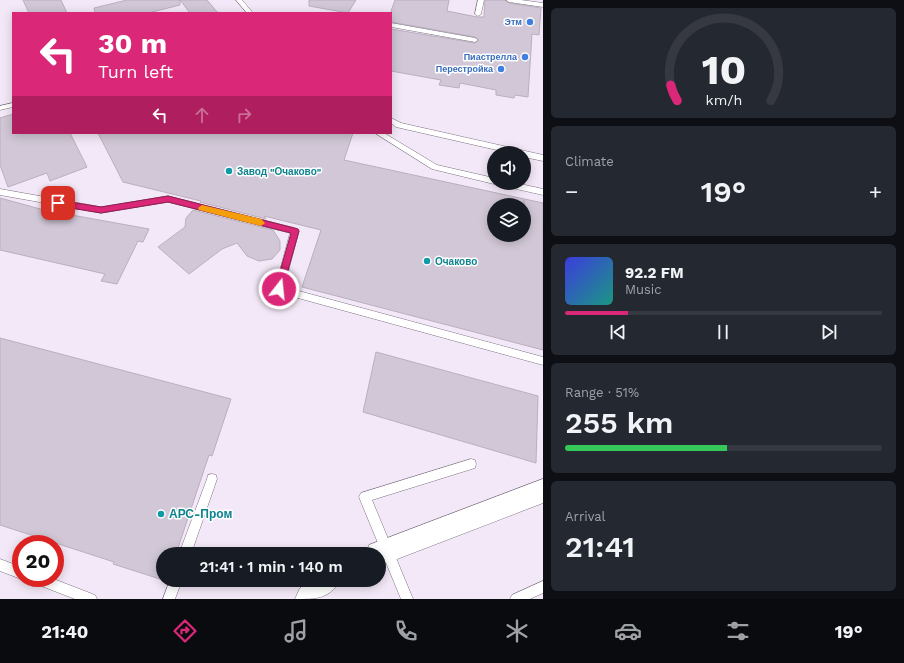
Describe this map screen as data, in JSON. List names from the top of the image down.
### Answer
{
  "places": [
    "Этм",
    "Пиастрелла",
    "Перестройка",
    "Завод \"Очаково\"",
    "Очаково",
    "АРС-Пром"
  ],
  "page": {
    "turn": ["30 m", "Turn left"],
    "tile": [
      "Climate",
      ["Range · 51%", "255 km"],
      ["Arrival", "21:41"]
    ],
    "heat": ["−", "19°", "+"],
    "song": ["92.2 FM", "Music"],
    "limit": "20",
    "trip": "21:41 · 1 min · 140 m",
    "tabs": ["21:40", "19°"],
    "gauge": ["10", "km/h"]
  }
}
